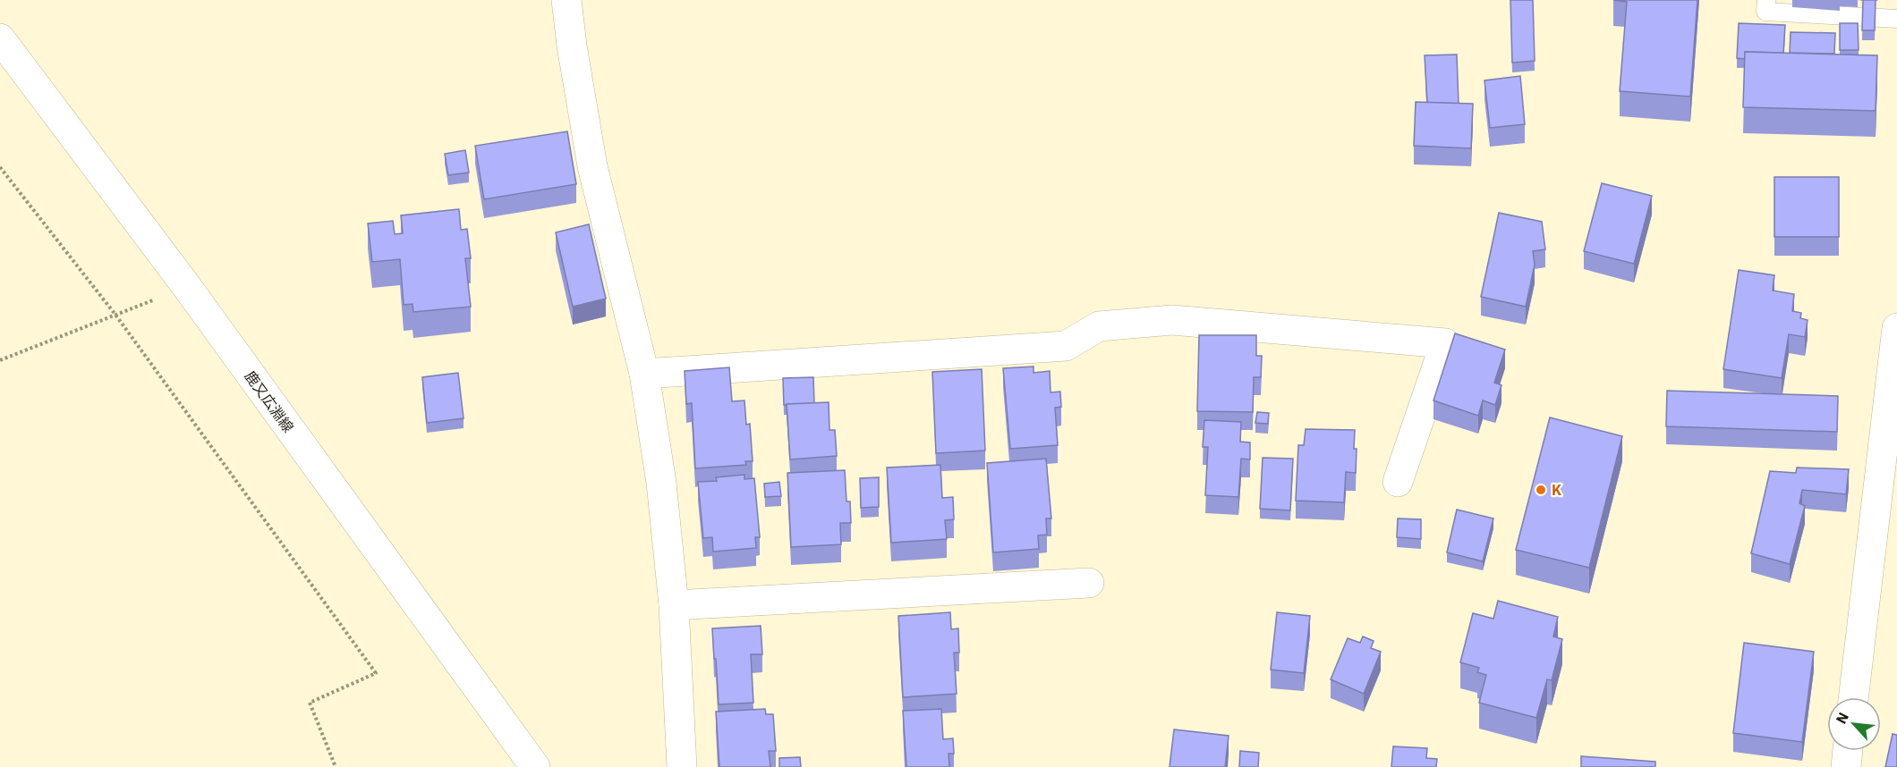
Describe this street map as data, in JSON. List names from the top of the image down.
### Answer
{
  "streets": {
    "street": ["鹿又広淵線"]
  },
  "places": ["K"],
  "north": "top left"
}
